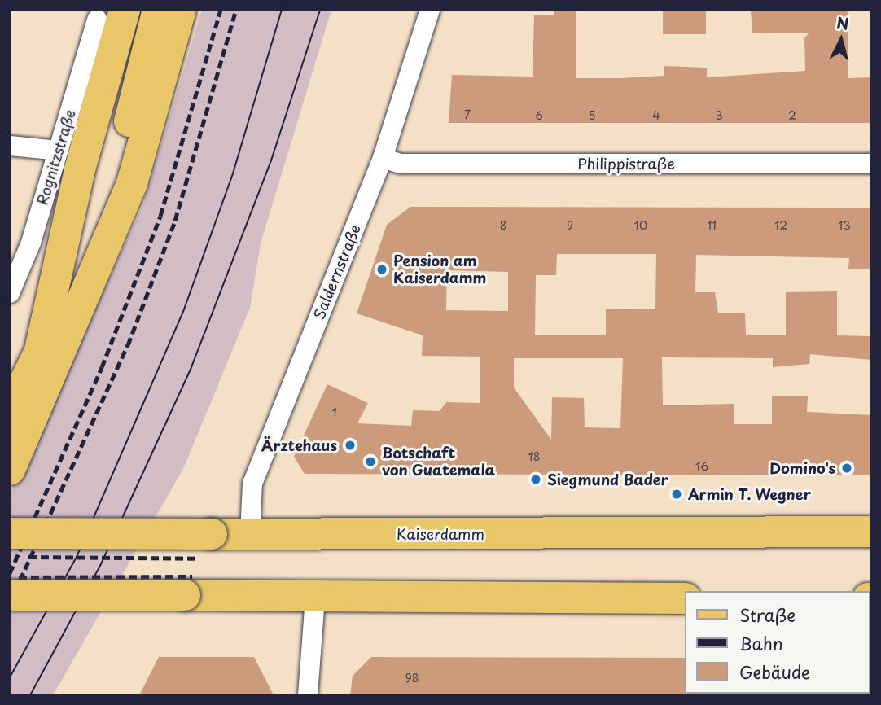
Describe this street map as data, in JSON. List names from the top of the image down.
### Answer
{
  "streets": {
    "main road": ["Kaiserdamm"],
    "street": ["Rognitzstraße", "Philippistraße", "Saldernstraße"]
  },
  "crossings": [
    ["Philippistraße", "Saldernstraße"],
    ["Saldernstraße", "Kaiserdamm"]
  ],
  "places": [
    "Pension am Kaiserdamm",
    "Ärztehaus",
    "Botschaft von Guatemala",
    "Domino's",
    "Siegmund Bader",
    "Armin T. Wegner"
  ],
  "house_numbers": [
    "7",
    "6",
    "5",
    "4",
    "3",
    "2",
    "8",
    "9",
    "10",
    "11",
    "12",
    "13",
    "1",
    "18",
    "16",
    "98"
  ],
  "legend": ["Straße", "Bahn", "Gebäude"],
  "north": "top"
}
